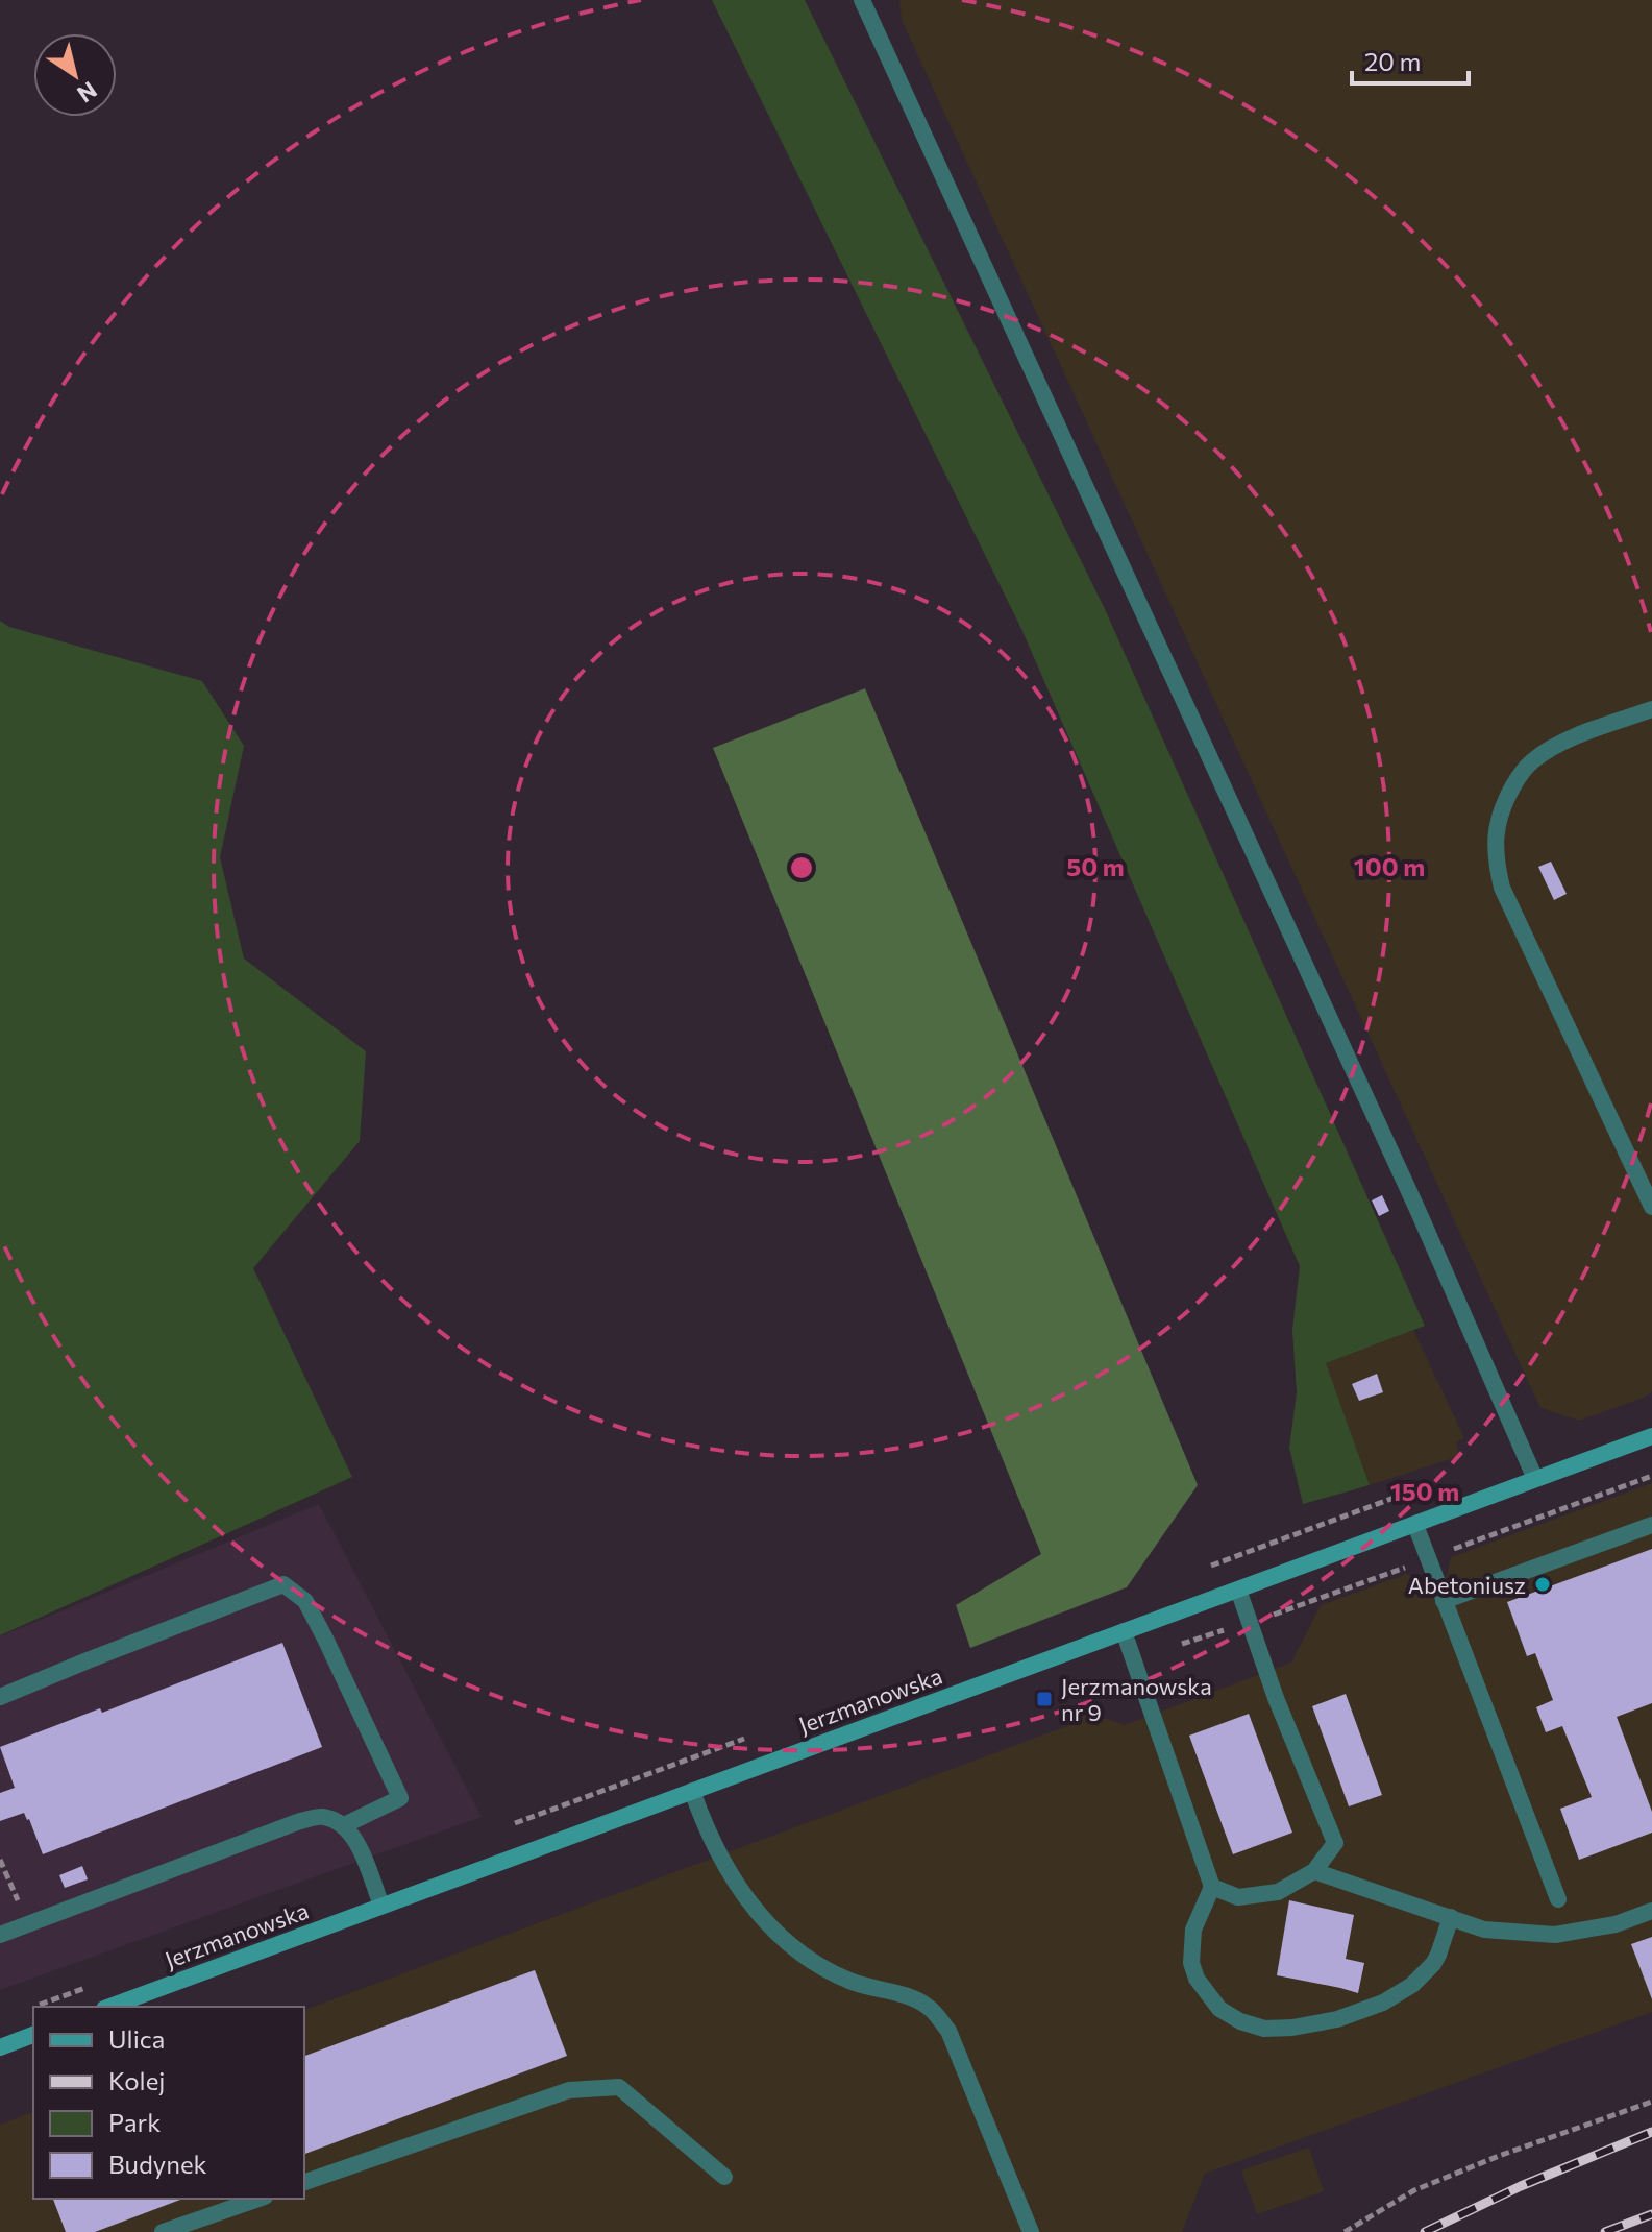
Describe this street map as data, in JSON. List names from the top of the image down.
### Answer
{
  "streets": {
    "street": ["Jerzmanowska"]
  },
  "places": {
    "other": ["Abetoniusz"],
    "transit": ["Jerzmanowska nr 9"]
  },
  "legend": [
    "Ulica",
    "Kolej",
    "Park",
    "Budynek"
  ],
  "scale_bar": "20 m",
  "north": "bottom right",
  "rings": ["50 m", "100 m", "150 m"]
}
